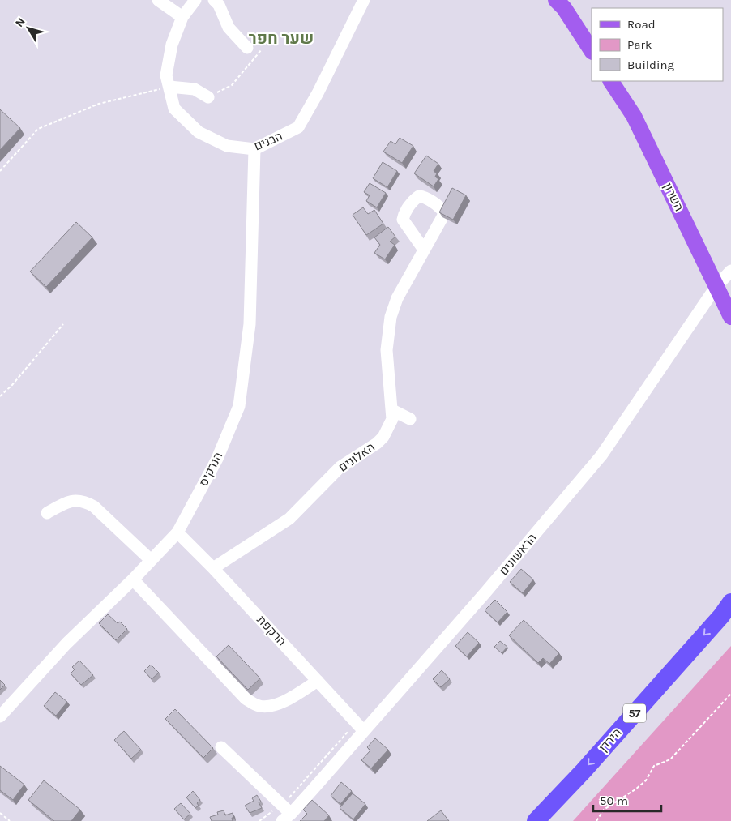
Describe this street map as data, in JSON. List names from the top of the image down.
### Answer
{
  "streets": {
    "highway": ["57", "הירדן"],
    "main road": ["השרון"],
    "street": [
      "הבנים",
      "האלונים",
      "הנרקיס",
      "הראשונים",
      "הרקפת"
    ]
  },
  "crossings": [
    ["הבנים", "הנרקיס"],
    ["השרון", "הראשונים"],
    ["האלונים", "הרקפת"],
    ["הנרקיס", "הרקפת"],
    ["הראשונים", "הרקפת"]
  ],
  "districts": ["שער חפר"],
  "legend": ["Road", "Park", "Building"],
  "scale_bar": "50 m",
  "north": "top left"
}
